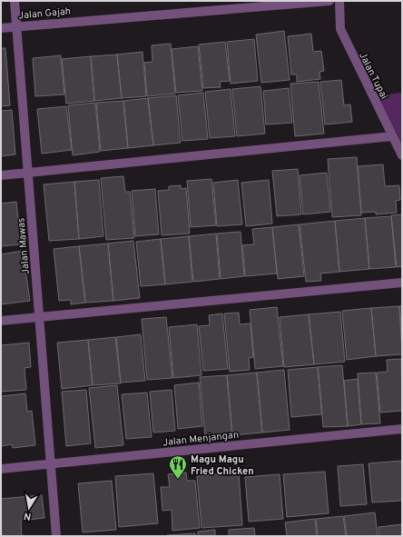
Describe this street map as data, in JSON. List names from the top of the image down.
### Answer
{
  "streets": {
    "street": [
      "Jalan Gajah",
      "Jalan Tupai",
      "Jalan Mawas",
      "Jalan Menjangan"
    ]
  },
  "crossings": [
    ["Jalan Gajah", "Jalan Mawas"],
    ["Jalan Mawas", "Jalan Menjangan"]
  ],
  "places": {
    "restaurant": ["Magu Magu Fried Chicken"]
  },
  "north": "bottom"
}
